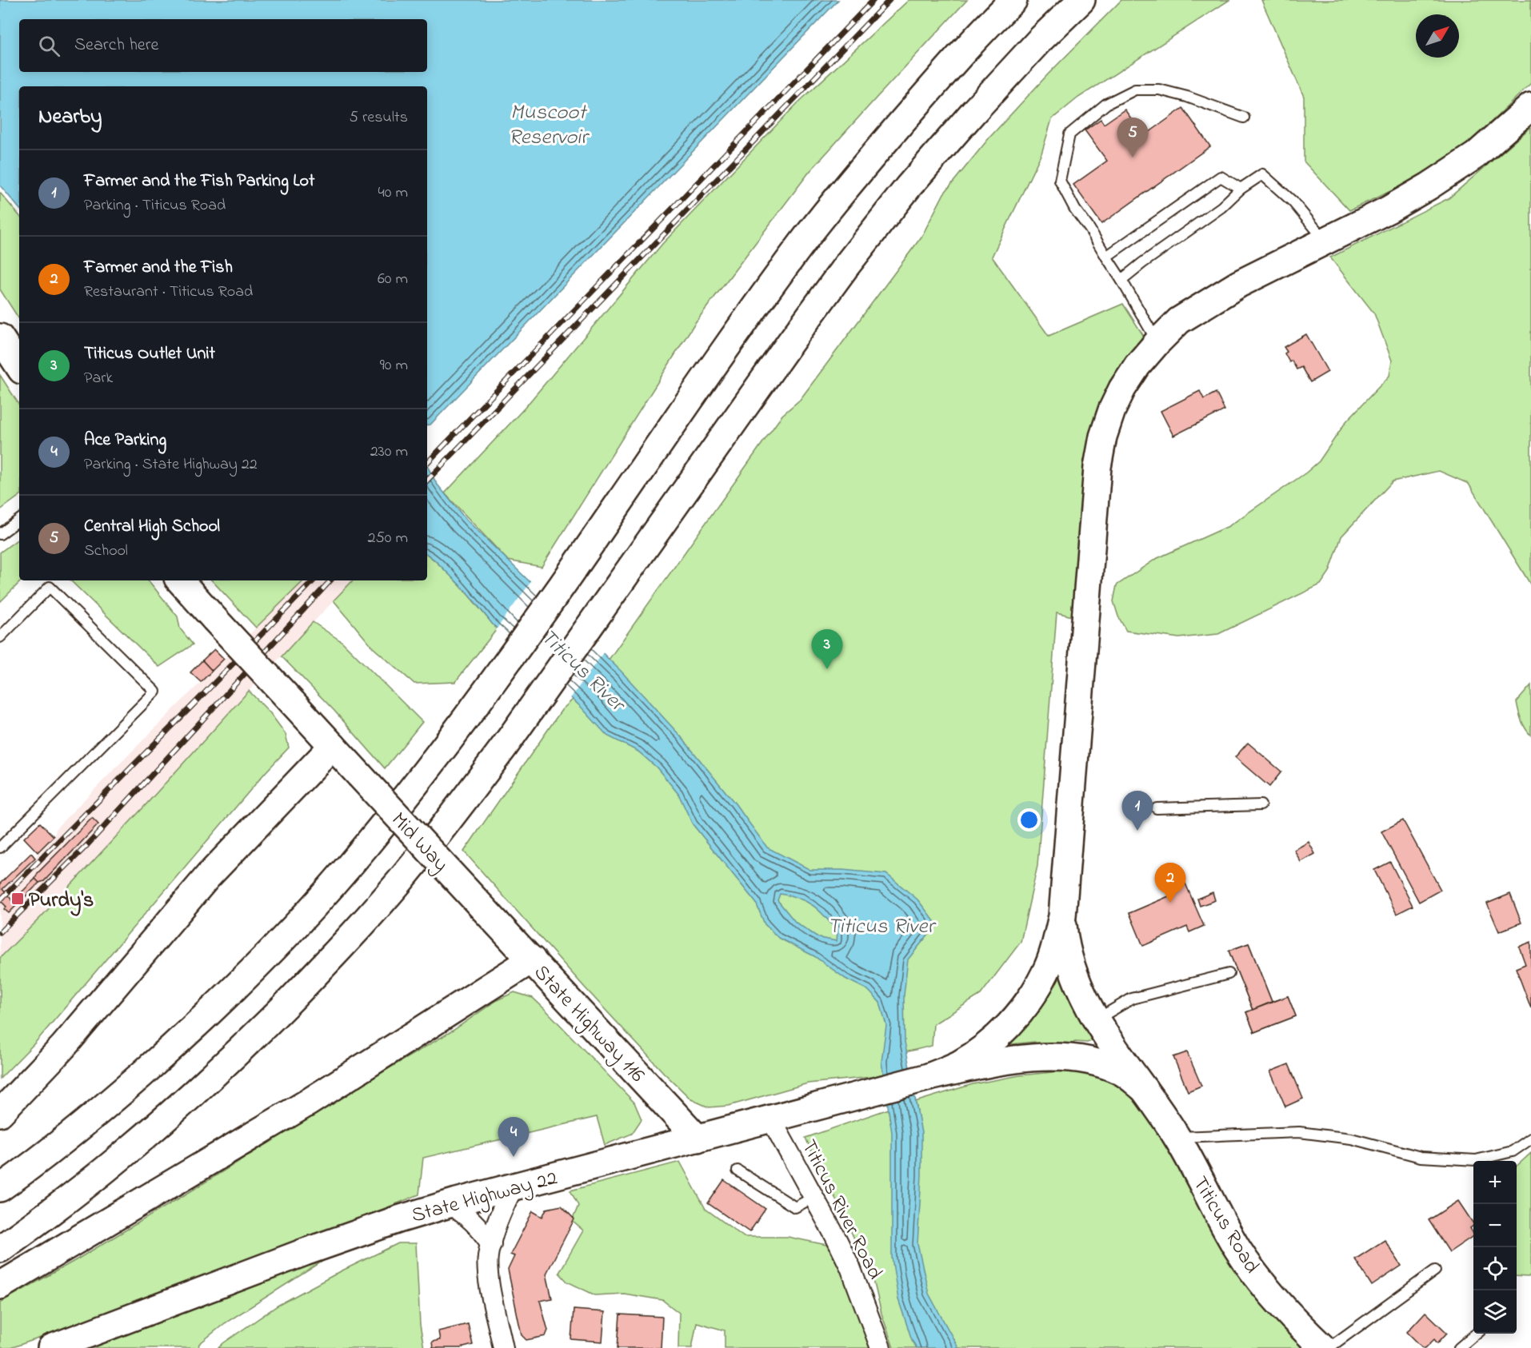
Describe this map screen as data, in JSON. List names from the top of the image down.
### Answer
{
  "streets": {
    "main road": [
      "Mid Way",
      "State Highway 116",
      "State Highway 22",
      "Titicus Road"
    ],
    "street": ["Titicus River Road"]
  },
  "crossings": [
    ["Mid Way", "State Highway 116"],
    ["State Highway 116", "State Highway 22"],
    ["State Highway 22", "Titicus River Road"],
    ["State Highway 22", "Titicus Road"]
  ],
  "water": ["Muscoot Reservoir", "Titicus River"],
  "places": {
    "transit": ["Purdy's"]
  },
  "north": "top right",
  "page": {
    "search": "Search here",
    "heading": ["Nearby", "5 results"],
    "pins": [
      "5",
      "3",
      "1",
      "2",
      "4"
    ],
    "list": [
      {
        "mark": "1",
        "name": "Farmer and the Fish Parking Lot",
        "note": "Parking · Titicus Road",
        "value": "40 m"
      },
      {
        "mark": "2",
        "name": "Farmer and the Fish",
        "note": "Restaurant · Titicus Road",
        "value": "60 m"
      },
      {
        "mark": "3",
        "name": "Titicus Outlet Unit",
        "note": "Park",
        "value": "90 m"
      },
      {
        "mark": "4",
        "name": "Ace Parking",
        "note": "Parking · State Highway 22",
        "value": "230 m"
      },
      {
        "mark": "5",
        "name": "Central High School",
        "note": "School",
        "value": "250 m"
      }
    ],
    "map_buttons": ["+", "−"]
  }
}
